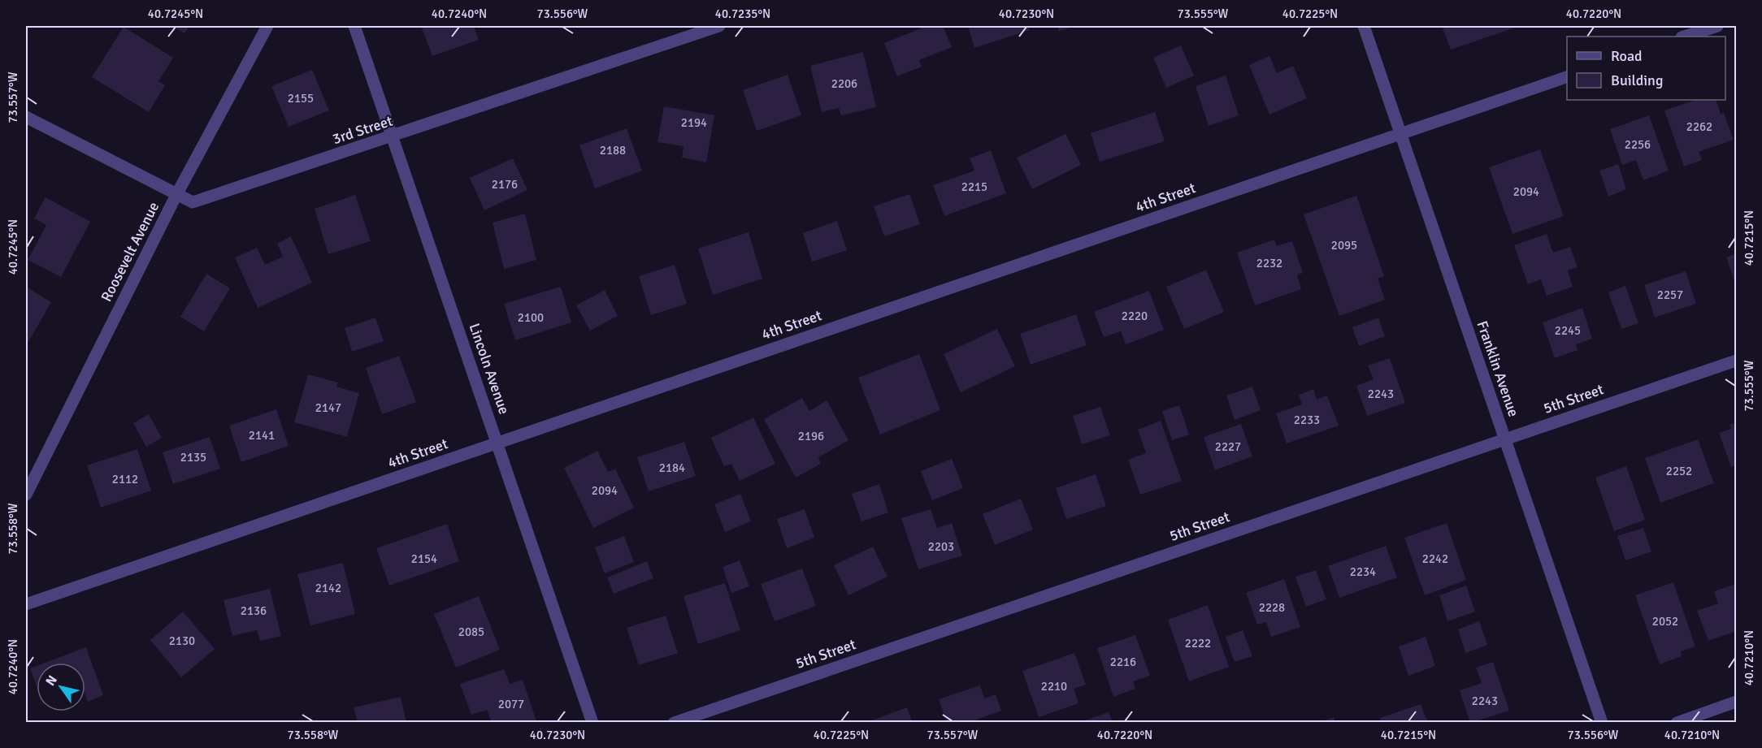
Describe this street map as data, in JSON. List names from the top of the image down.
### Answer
{
  "streets": {
    "street": [
      "3rd Street",
      "4th Street",
      "Roosevelt Avenue",
      "Lincoln Avenue",
      "Franklin Avenue",
      "5th Street"
    ]
  },
  "crossings": [
    ["3rd Street", "Roosevelt Avenue"],
    ["3rd Street", "Lincoln Avenue"],
    ["4th Street", "Lincoln Avenue"],
    ["4th Street", "Franklin Avenue"],
    ["Franklin Avenue", "5th Street"]
  ],
  "house_numbers": [
    "2206",
    "2155",
    "2194",
    "2262",
    "2256",
    "2188",
    "2176",
    "2215",
    "2094",
    "2095",
    "2232",
    "2257",
    "2220",
    "2100",
    "2245",
    "2243",
    "2147",
    "2233",
    "2141",
    "2196",
    "2227",
    "2135",
    "2184",
    "2252",
    "2112",
    "2094",
    "2203",
    "2154",
    "2242",
    "2234",
    "2142",
    "2228",
    "2136",
    "2052",
    "2085",
    "2130",
    "2222",
    "2216",
    "2210",
    "2243",
    "2077"
  ],
  "legend": ["Road", "Building"],
  "north": "top left",
  "coordinates": [
    "40.7245°N",
    "40.7240°N",
    "73.556°W",
    "40.7235°N",
    "40.7230°N",
    "73.555°W",
    "40.7225°N",
    "40.7220°N",
    "73.557°W",
    "40.7215°N",
    "73.558°W",
    "40.7210°N"
  ]
}
